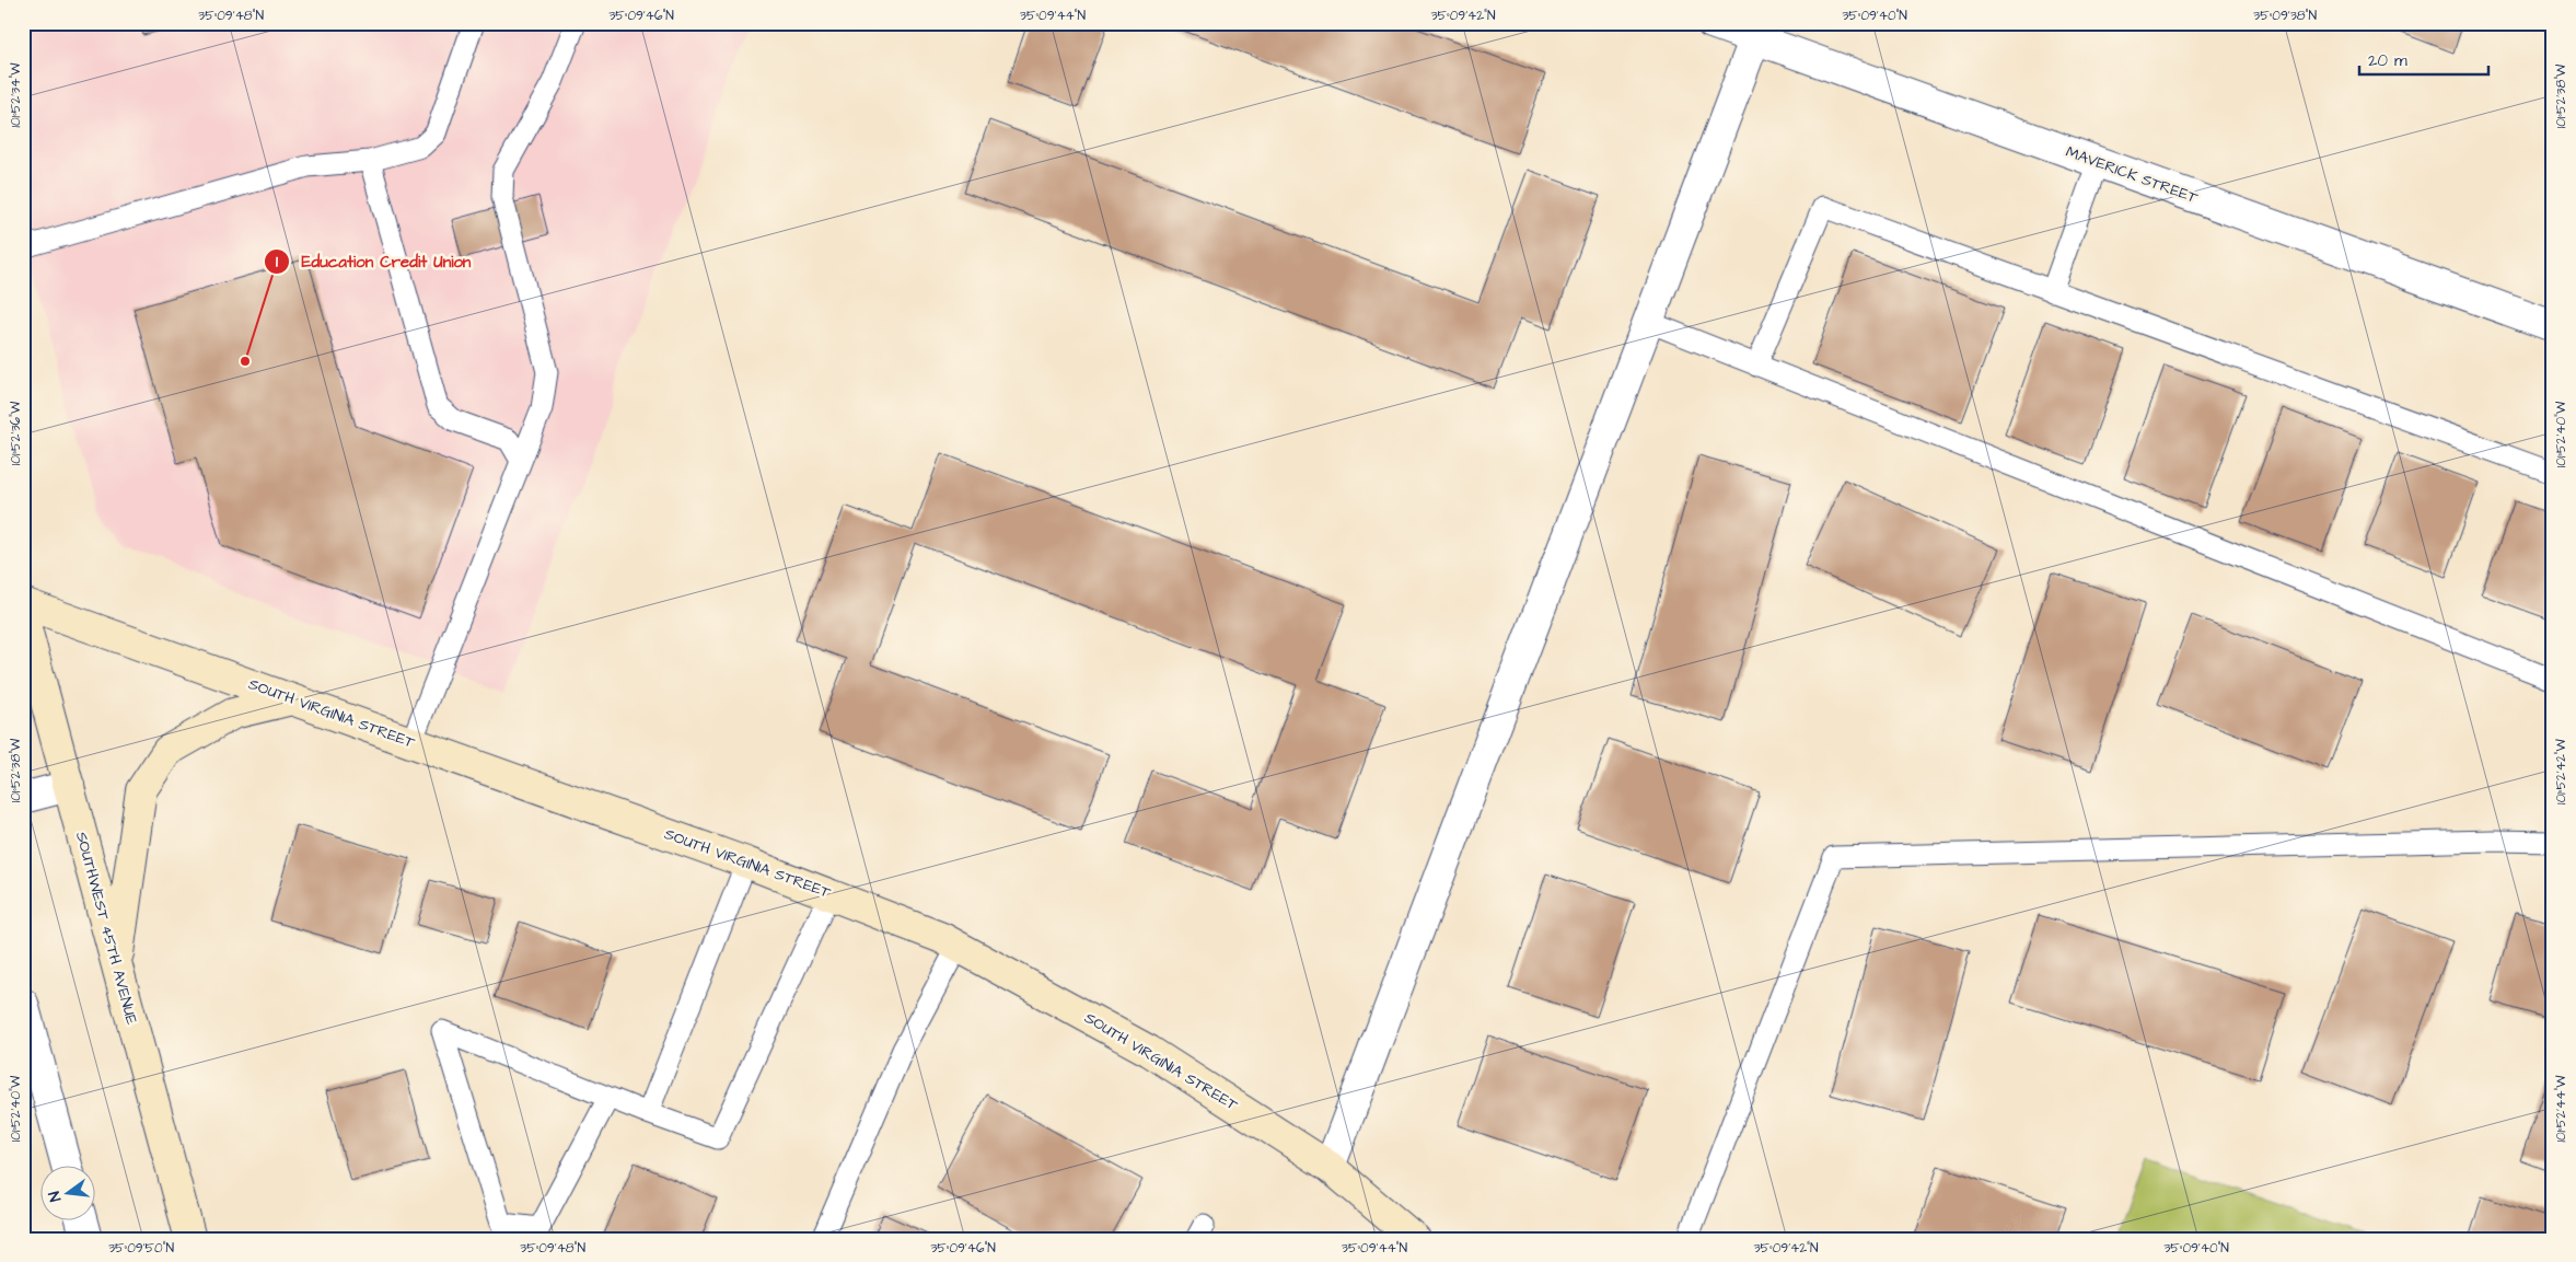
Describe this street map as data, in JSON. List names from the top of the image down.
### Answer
{
  "streets": {
    "street": ["MAVERICK STREET", "SOUTH VIRGINIA STREET", "SOUTHWEST 45TH AVENUE"]
  },
  "places": ["Education Credit Union"],
  "scale_bar": "20 m",
  "north": "left",
  "coordinates": [
    "35°09'48\"N",
    "35°09'46\"N",
    "35°09'44\"N",
    "35°09'42\"N",
    "35°09'40\"N",
    "35°09'38\"N",
    "101°52'34\"W",
    "101°52'38\"W",
    "101°52'36\"W",
    "101°52'40\"W",
    "101°52'42\"W",
    "101°52'44\"W",
    "35°09'50\"N"
  ]
}
